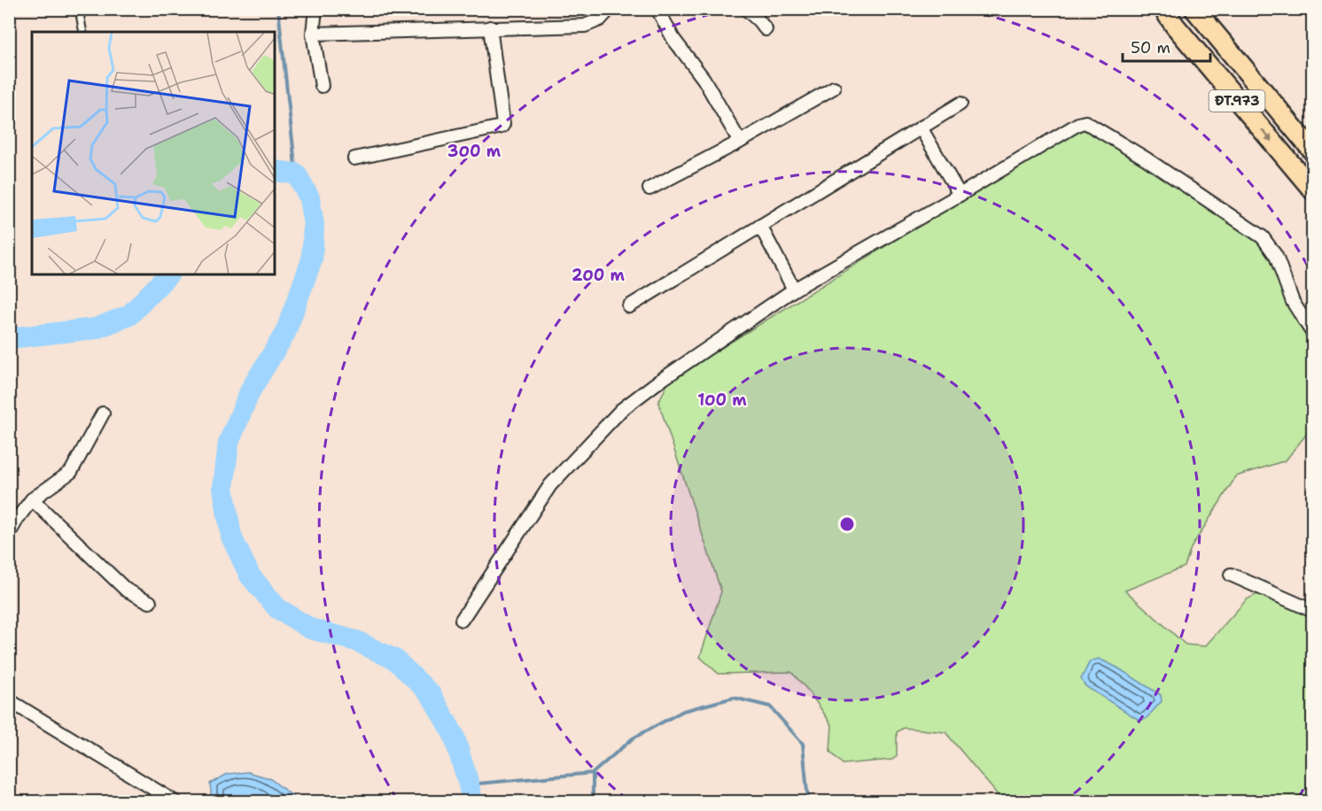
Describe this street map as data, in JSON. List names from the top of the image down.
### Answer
{
  "streets": {
    "main road": ["ĐT.973"]
  },
  "scale_bar": "50 m",
  "rings": ["300 m", "200 m", "100 m"]
}
